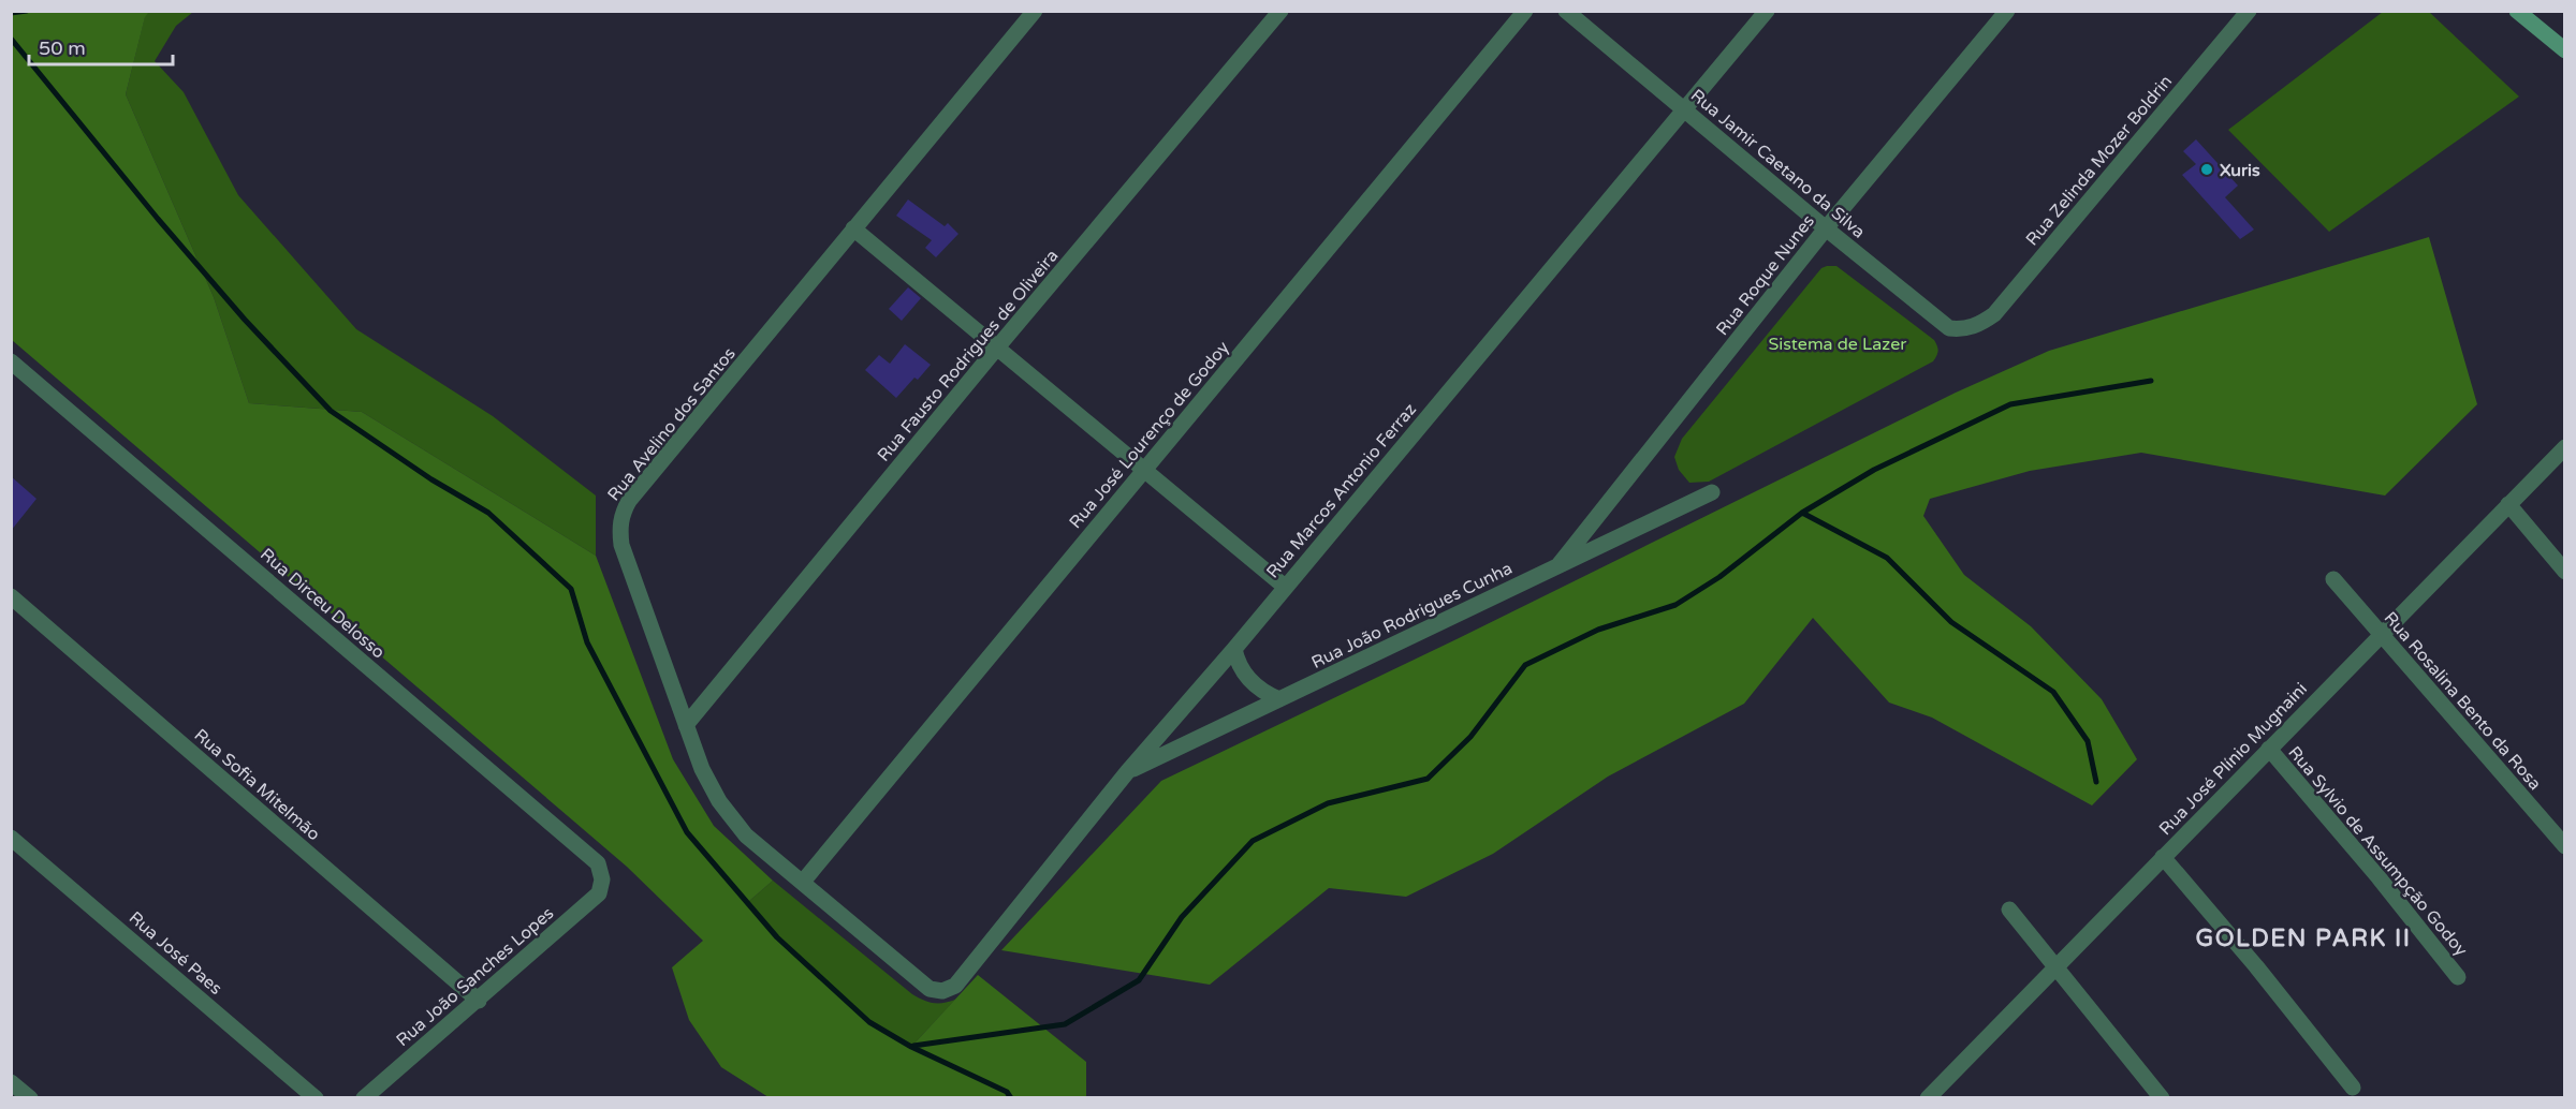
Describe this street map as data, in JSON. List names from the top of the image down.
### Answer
{
  "streets": {
    "street": [
      "Rua Zelinda Mozer Boldrin",
      "Rua Jamir Caetano da Silva",
      "Rua Roque Nunes",
      "Rua Fausto Rodrigues de Oliveira",
      "Rua Avelino dos Santos",
      "Rua José Lourenço de Godoy",
      "Rua Marcos Antonio Ferraz",
      "Rua Dirceu Delosso",
      "Rua João Rodrigues Cunha",
      "Rua Rosalina Bento da Rosa",
      "Rua José Plínio Mugnaini",
      "Rua Sofia Mitelmão",
      "Rua Sylvio de Assumpção Godoy",
      "Rua José Paes",
      "Rua João Sanches Lopes"
    ]
  },
  "crossings": [
    ["Rua Zelinda Mozer Boldrin", "Rua Jamir Caetano da Silva"],
    ["Rua Jamir Caetano da Silva", "Rua Roque Nunes"],
    ["Rua Jamir Caetano da Silva", "Rua Marcos Antonio Ferraz"],
    ["Rua Roque Nunes", "Rua João Rodrigues Cunha"],
    ["Rua Fausto Rodrigues de Oliveira", "Rua Avelino dos Santos"],
    ["Rua Avelino dos Santos", "Rua José Lourenço de Godoy"],
    ["Rua Avelino dos Santos", "Rua Marcos Antonio Ferraz"],
    ["Rua Marcos Antonio Ferraz", "Rua João Rodrigues Cunha"],
    ["Rua Dirceu Delosso", "Rua João Sanches Lopes"],
    ["Rua Rosalina Bento da Rosa", "Rua José Plínio Mugnaini"],
    ["Rua José Plínio Mugnaini", "Rua Sylvio de Assumpção Godoy"],
    ["Rua Sofia Mitelmão", "Rua João Sanches Lopes"]
  ],
  "districts": ["GOLDEN PARK II"],
  "parks": ["Sistema de Lazer"],
  "places": ["Xuris"],
  "scale_bar": "50 m"
}
